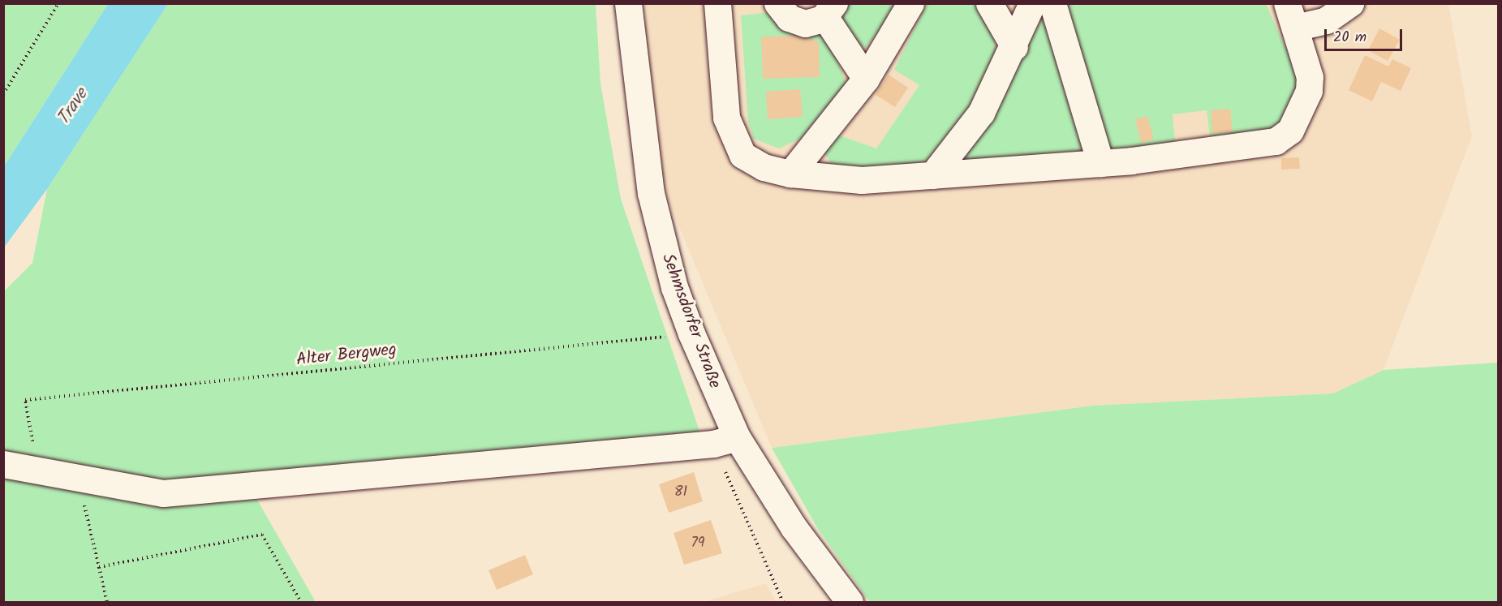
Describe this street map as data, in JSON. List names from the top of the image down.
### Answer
{
  "streets": {
    "main road": ["Sehmsdorfer Straße"],
    "path": ["Alter Bergweg"]
  },
  "water": ["Trave"],
  "house_numbers": ["81", "79"],
  "scale_bar": "20 m"
}
